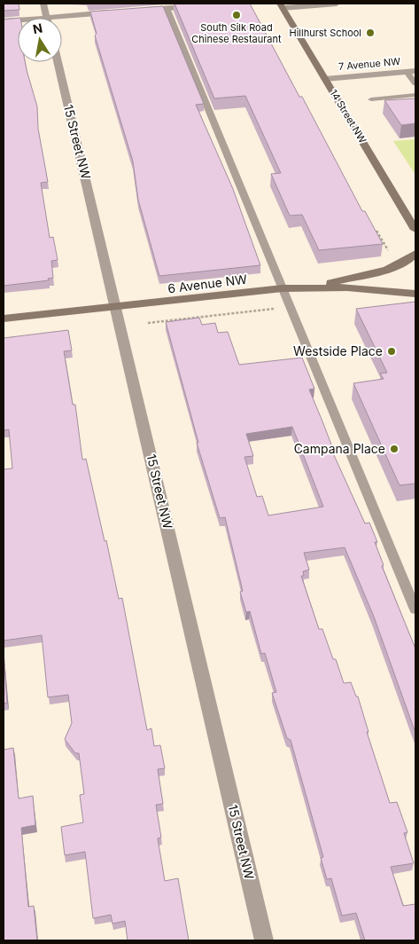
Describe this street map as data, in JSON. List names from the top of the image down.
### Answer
{
  "streets": {
    "main road": ["14 Street NW", "6 Avenue NW"],
    "street": ["7 Avenue NW", "15 Street NW"]
  },
  "crossings": [
    ["7 Avenue NW", "14 Street NW"],
    ["15 Street NW", "6 Avenue NW"]
  ],
  "places": [
    "South Silk Road Chinese Restaurant",
    "Hillhurst School",
    "Westside Place",
    "Campana Place"
  ],
  "north": "top"
}
